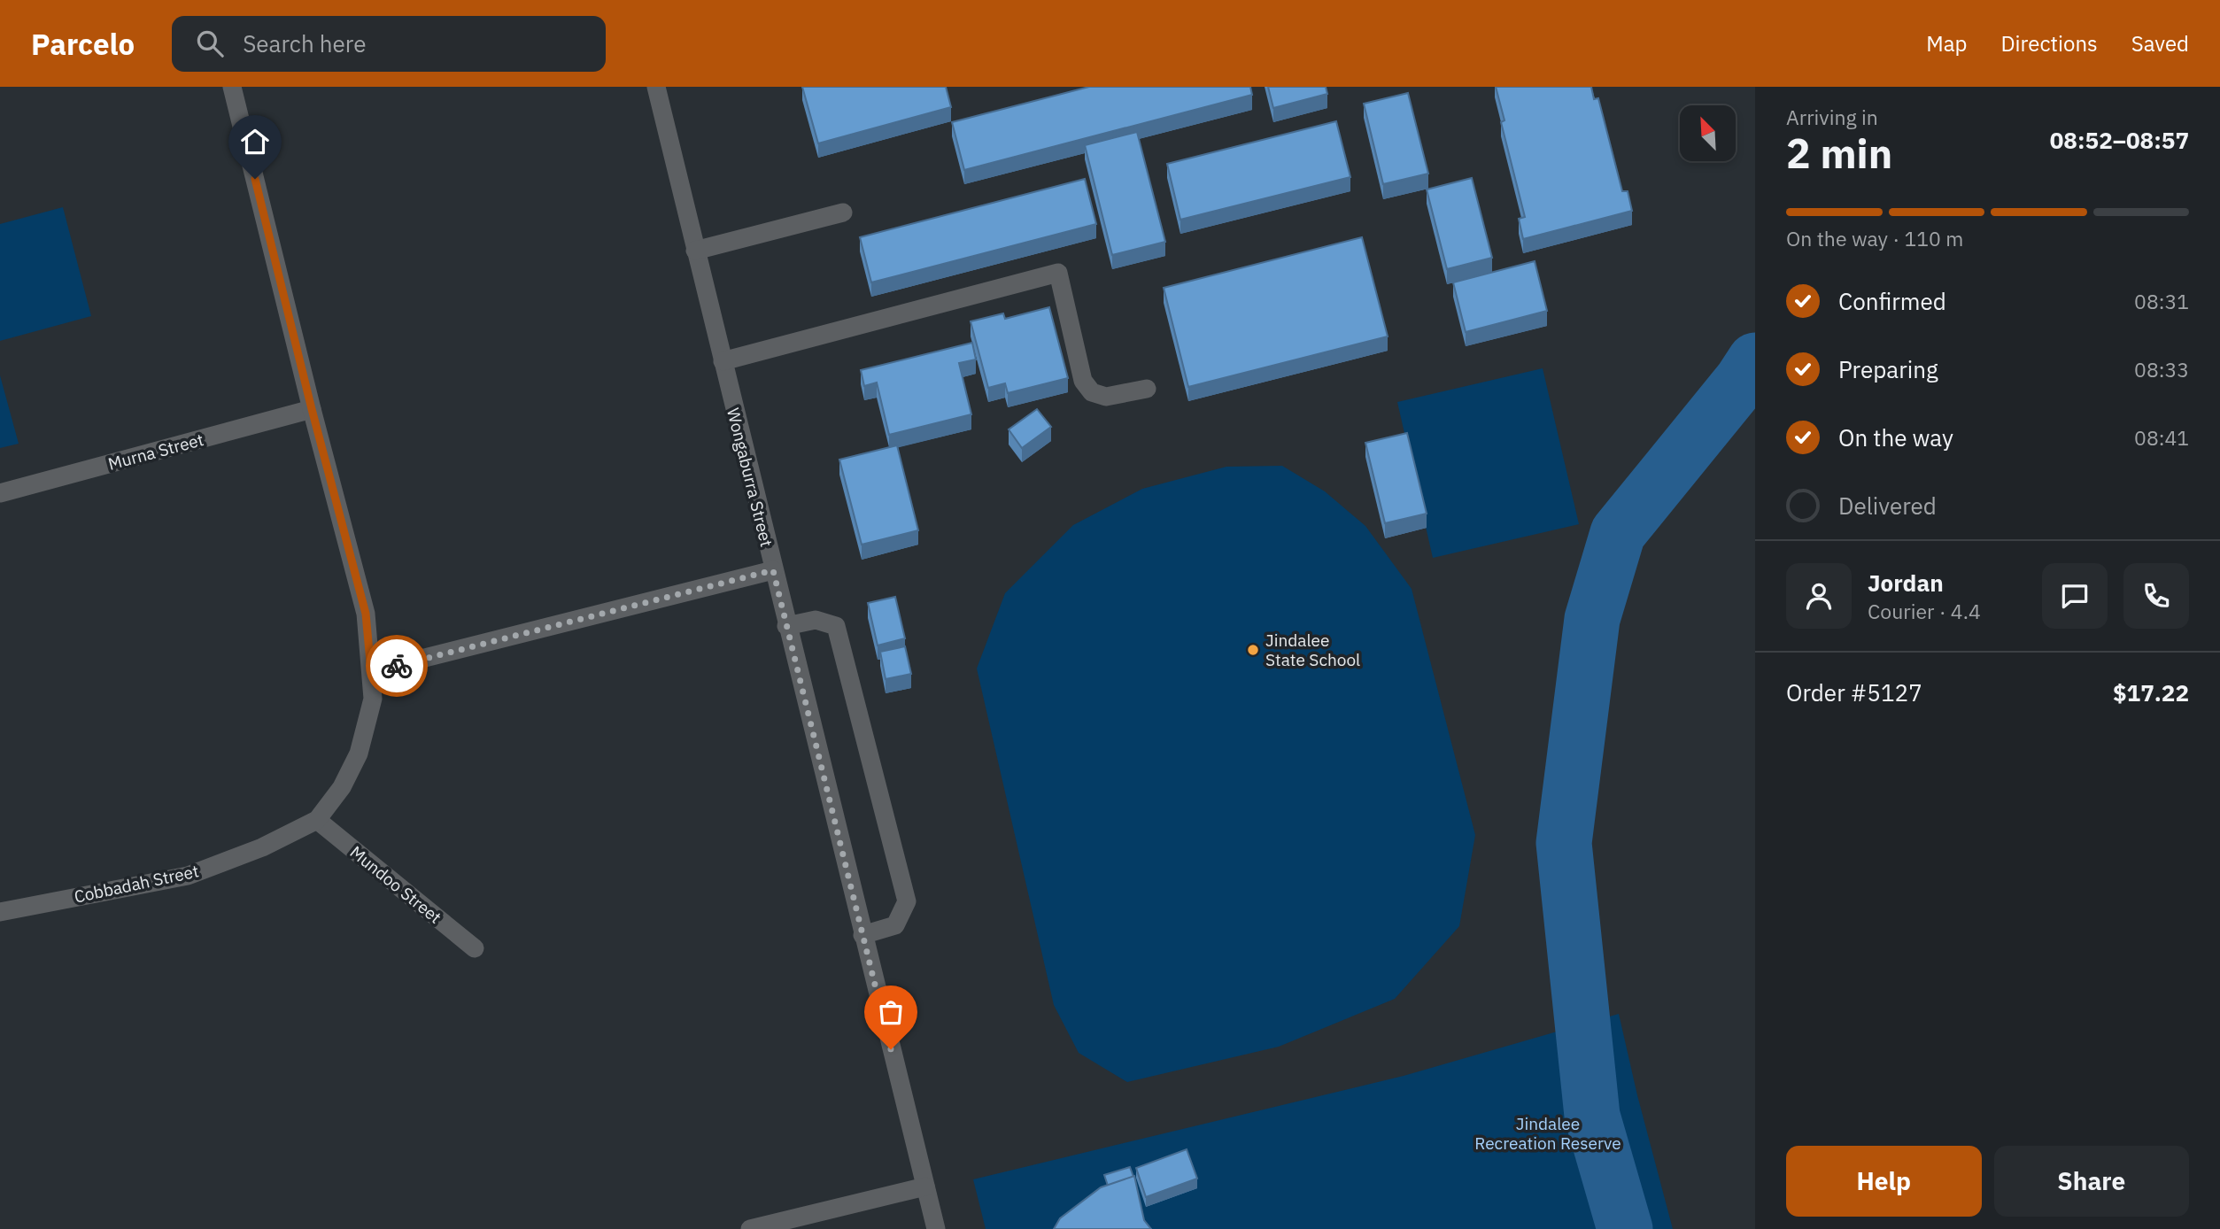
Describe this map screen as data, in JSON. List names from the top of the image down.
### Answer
{
  "streets": {
    "street": [
      "Murna Street",
      "Wongaburra Street",
      "Cobbadah Street",
      "Mundoo Street"
    ]
  },
  "crossings": [
    ["Murna Street", "Cobbadah Street"],
    ["Cobbadah Street", "Mundoo Street"]
  ],
  "parks": ["Jindalee Recreation Reserve"],
  "places": ["Jindalee State School"],
  "north": "top left",
  "page": {
    "header": "Parcelo",
    "search": "Search here",
    "nav": ["Map", "Directions", "Saved"],
    "heading": ["2 min", "Arriving in", "08:52–08:57"],
    "panel": [
      "Jordan",
      "Courier · 4.4",
      "Order #5127",
      "$17.22"
    ],
    "bar": "On the way · 110 m",
    "list": [
      ["Confirmed", "08:31"],
      ["Preparing", "08:33"],
      ["On the way", "08:41"],
      "Delivered"
    ],
    "buttons": ["Help", "Share"]
  }
}
